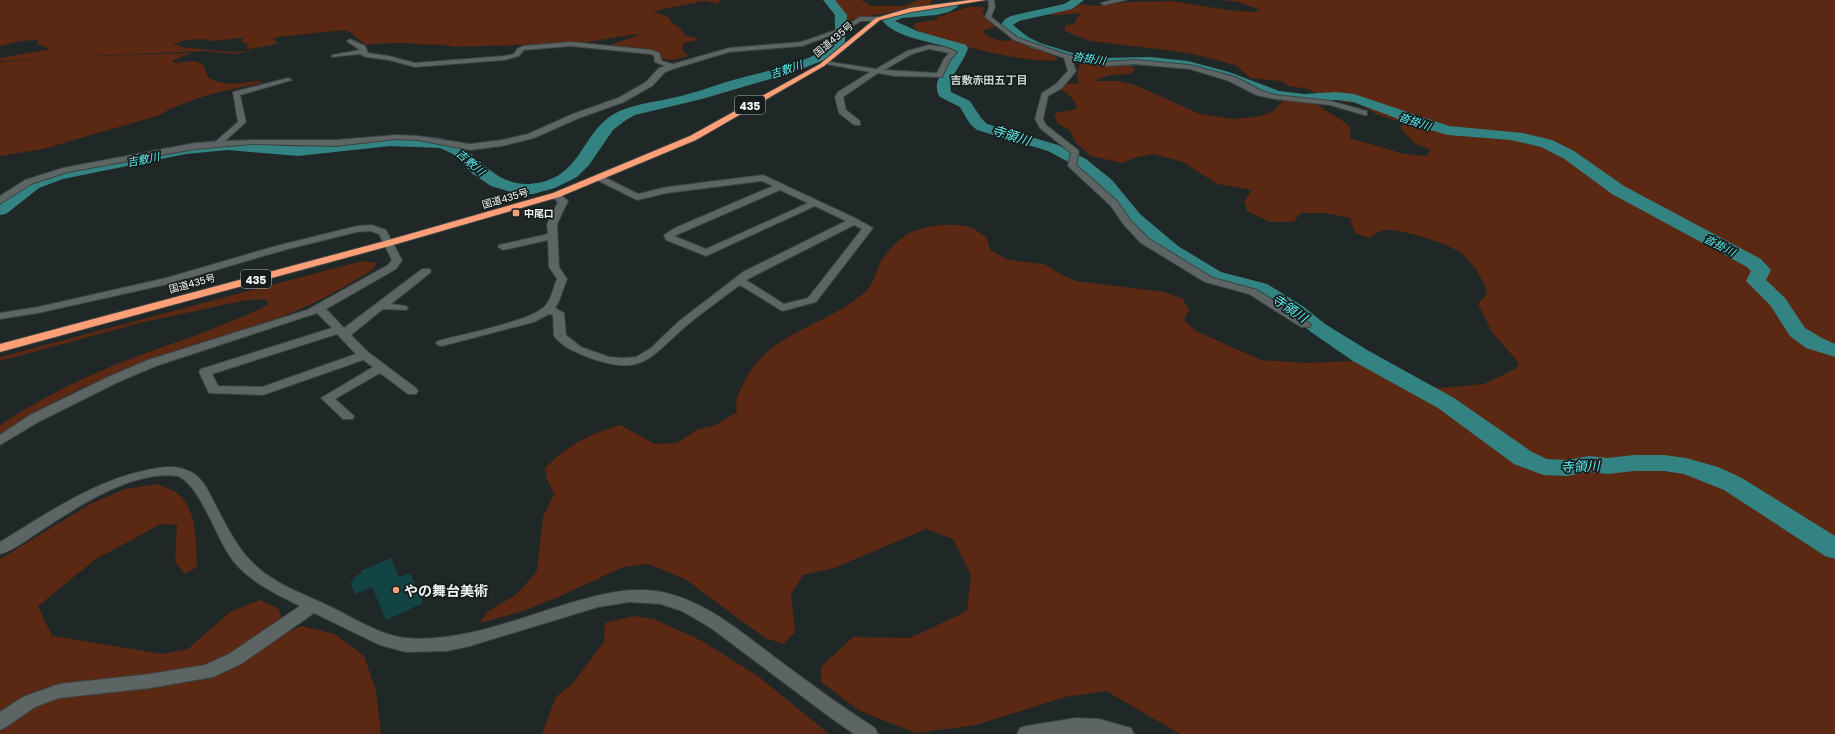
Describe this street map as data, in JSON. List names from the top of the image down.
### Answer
{
  "streets": {
    "highway": ["国道435号", "435"]
  },
  "districts": ["吉敷赤田五丁目"],
  "water": ["沓掛川", "吉敷川", "寺領川"],
  "places": {
    "transit": ["中尾口"],
    "other": ["やの舞台美術"]
  }
}
